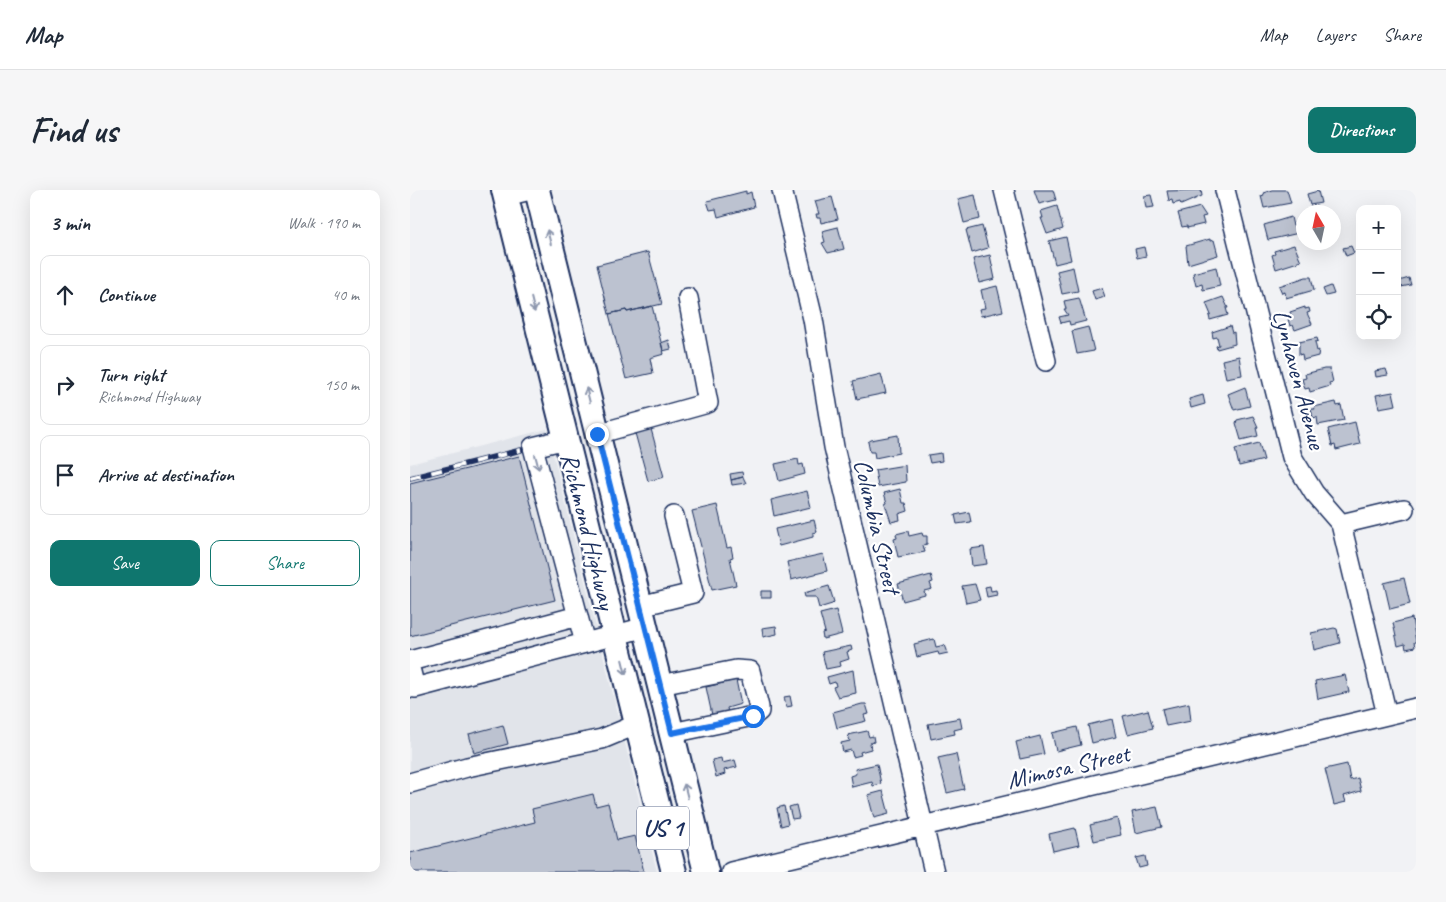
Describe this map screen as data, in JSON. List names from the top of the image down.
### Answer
{
  "streets": {
    "main road": ["Richmond Highway", "US 1"],
    "street": ["Lynhaven Avenue", "Columbia Street", "Mimosa Street"]
  },
  "crossings": [
    ["Lynhaven Avenue", "Mimosa Street"],
    ["Columbia Street", "Mimosa Street"]
  ],
  "north": "top",
  "page": {
    "header": "Map",
    "nav": ["Map", "Layers", "Share"],
    "buttons": [
      "Directions",
      ["Save", "Share"]
    ],
    "title": "Find us",
    "heading": ["3 min", "Walk · 190 m"],
    "map_buttons": ["+", "−"],
    "list": [
      ["Continue", "40 m"],
      ["Turn right", "Richmond Highway", "150 m"],
      "Arrive at destination"
    ]
  }
}
